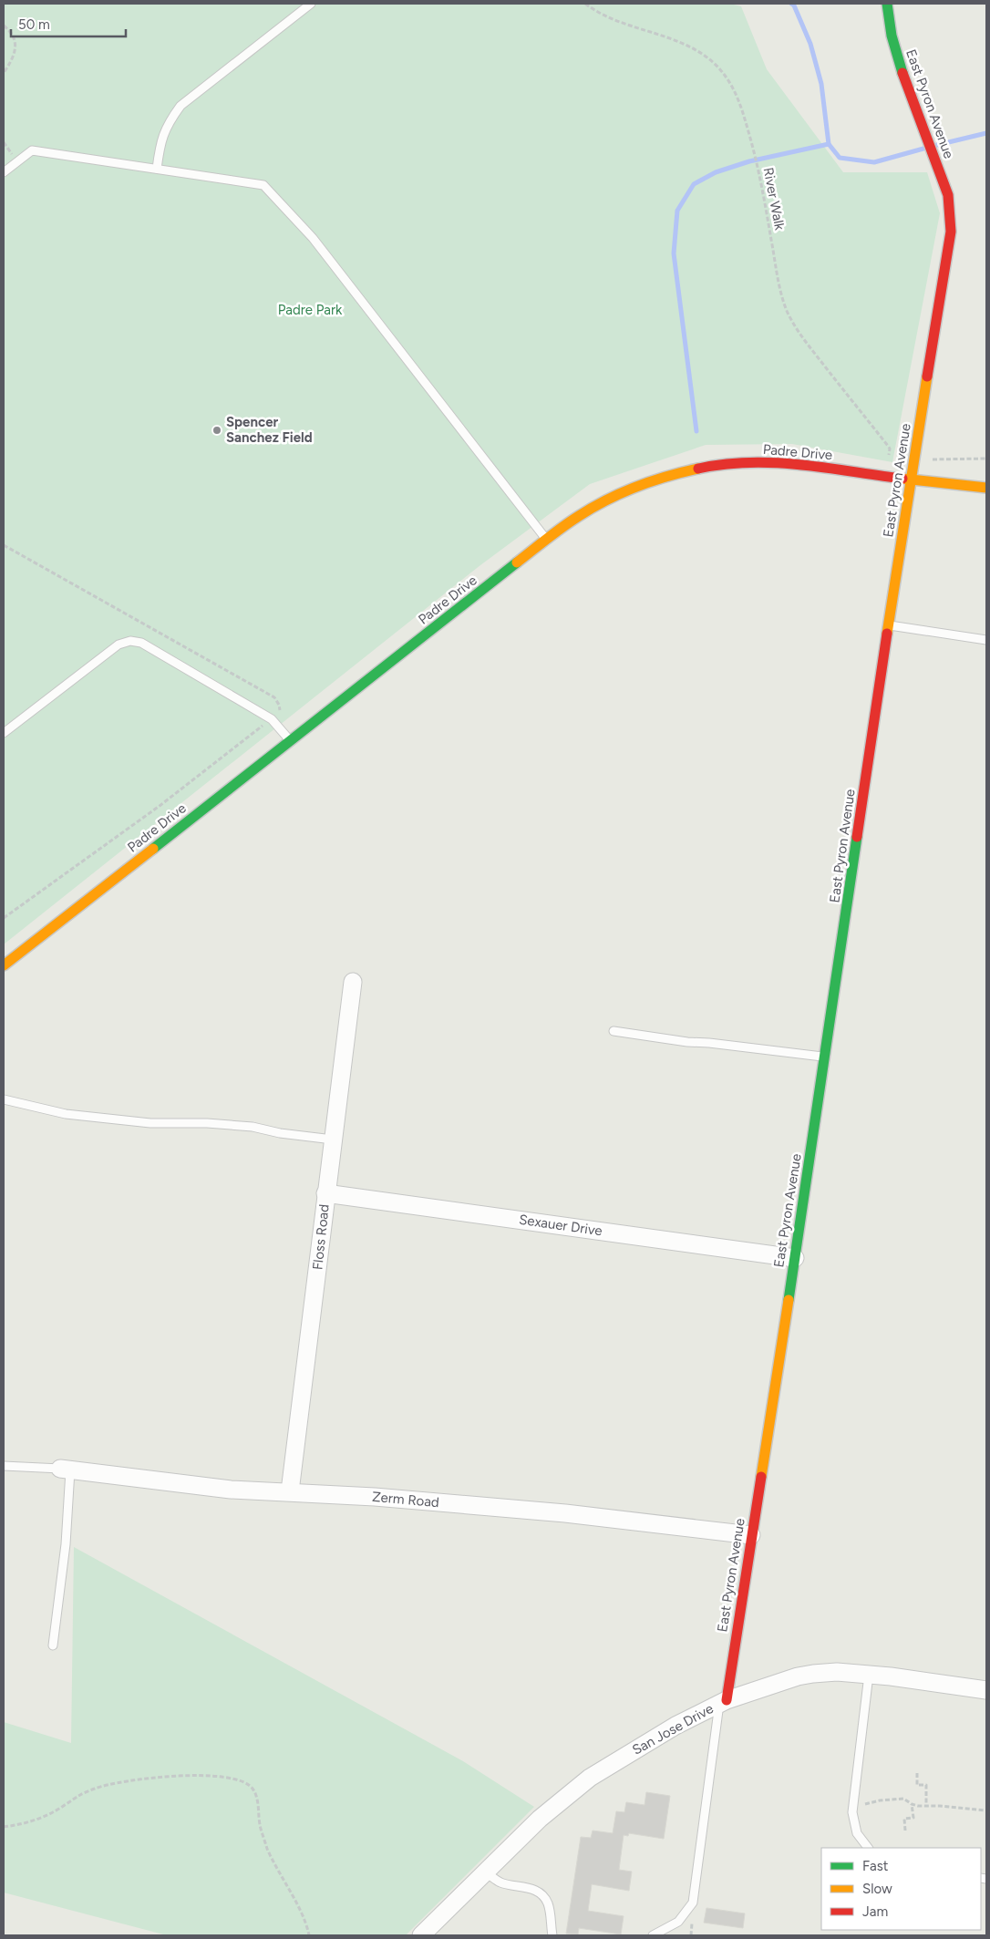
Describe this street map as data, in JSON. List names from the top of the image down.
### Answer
{
  "streets": {
    "street": [
      "East Pyron Avenue",
      "Padre Drive",
      "Sexauer Drive",
      "Floss Road",
      "Zerm Road",
      "San Jose Drive"
    ],
    "path": ["River Walk"]
  },
  "crossings": [
    ["East Pyron Avenue", "Padre Drive"],
    ["East Pyron Avenue", "Sexauer Drive"],
    ["East Pyron Avenue", "Zerm Road"],
    ["East Pyron Avenue", "San Jose Drive"],
    ["Sexauer Drive", "Floss Road"],
    ["Floss Road", "Zerm Road"]
  ],
  "parks": ["Padre Park"],
  "places": ["Spencer Sanchez Field"],
  "legend": ["Fast", "Slow", "Jam"],
  "scale_bar": "50 m"
}
